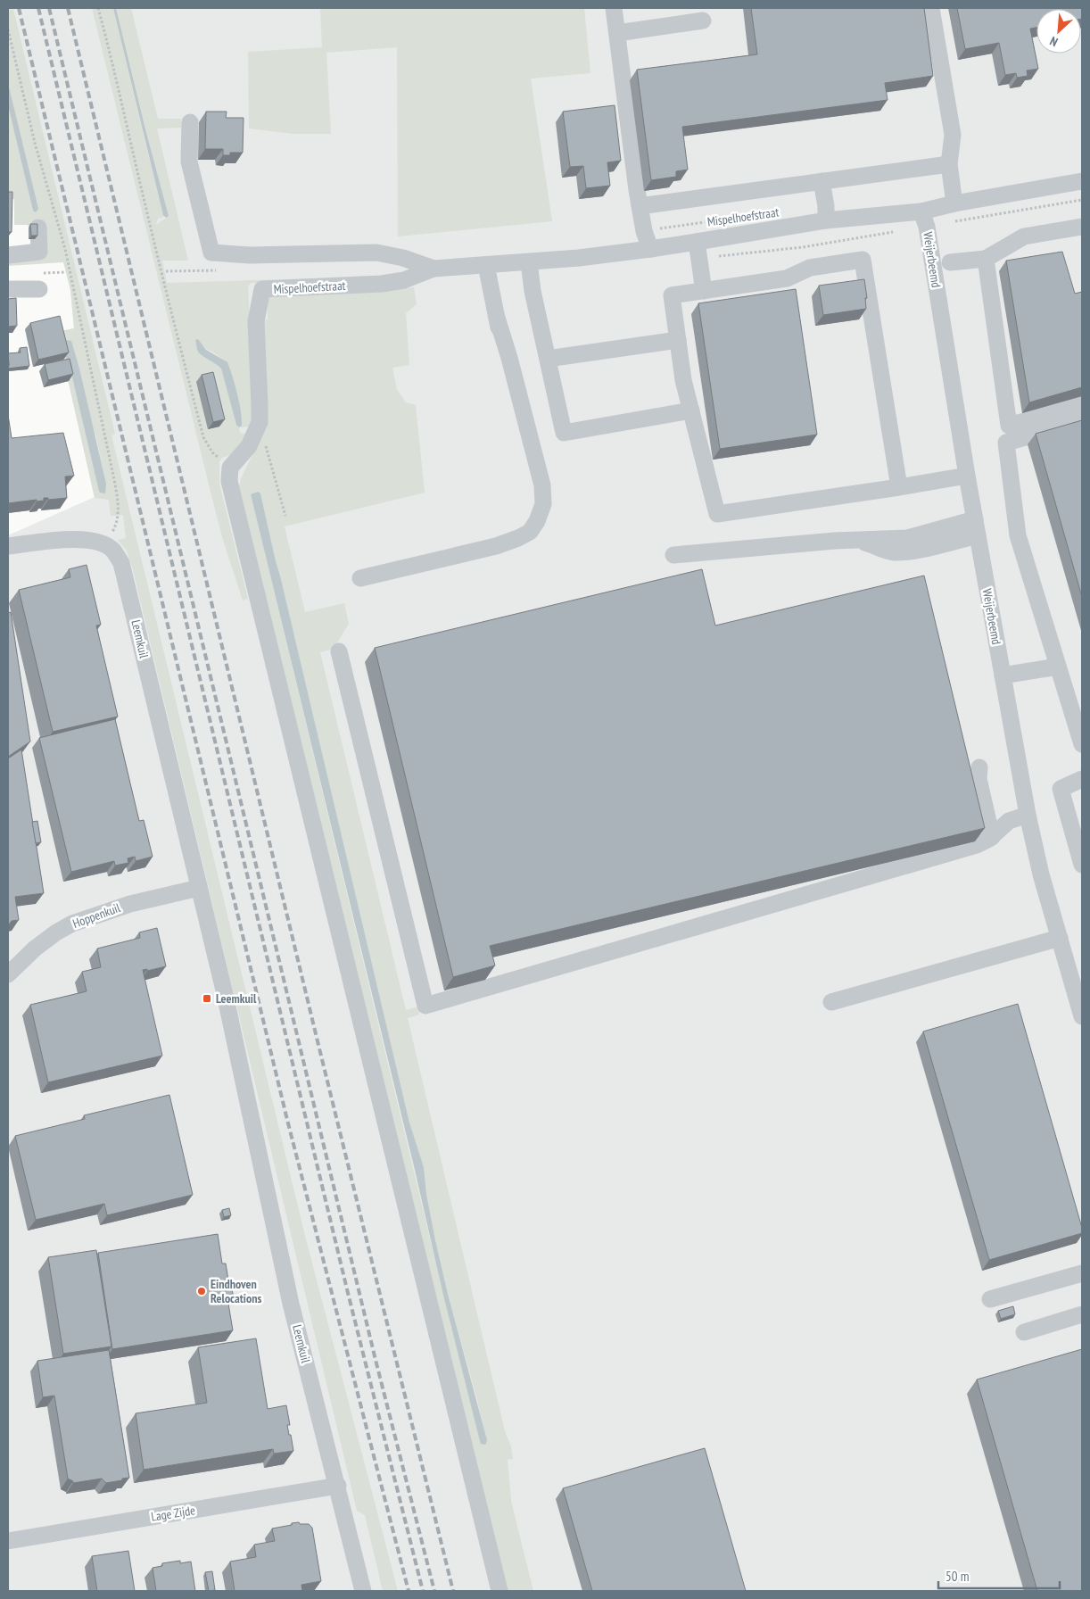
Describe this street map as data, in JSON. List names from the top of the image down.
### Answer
{
  "streets": {
    "street": [
      "Mispelhoefstraat",
      "Weijerbeemd",
      "Leemkuil",
      "Hoppenkuil",
      "Lage Zijde"
    ]
  },
  "crossings": [
    ["Mispelhoefstraat", "Weijerbeemd"],
    ["Leemkuil", "Hoppenkuil"],
    ["Leemkuil", "Lage Zijde"]
  ],
  "places": {
    "transit": ["Leemkuil"],
    "other": ["Eindhoven Relocations"]
  },
  "scale_bar": "50 m",
  "north": "bottom left"
}
